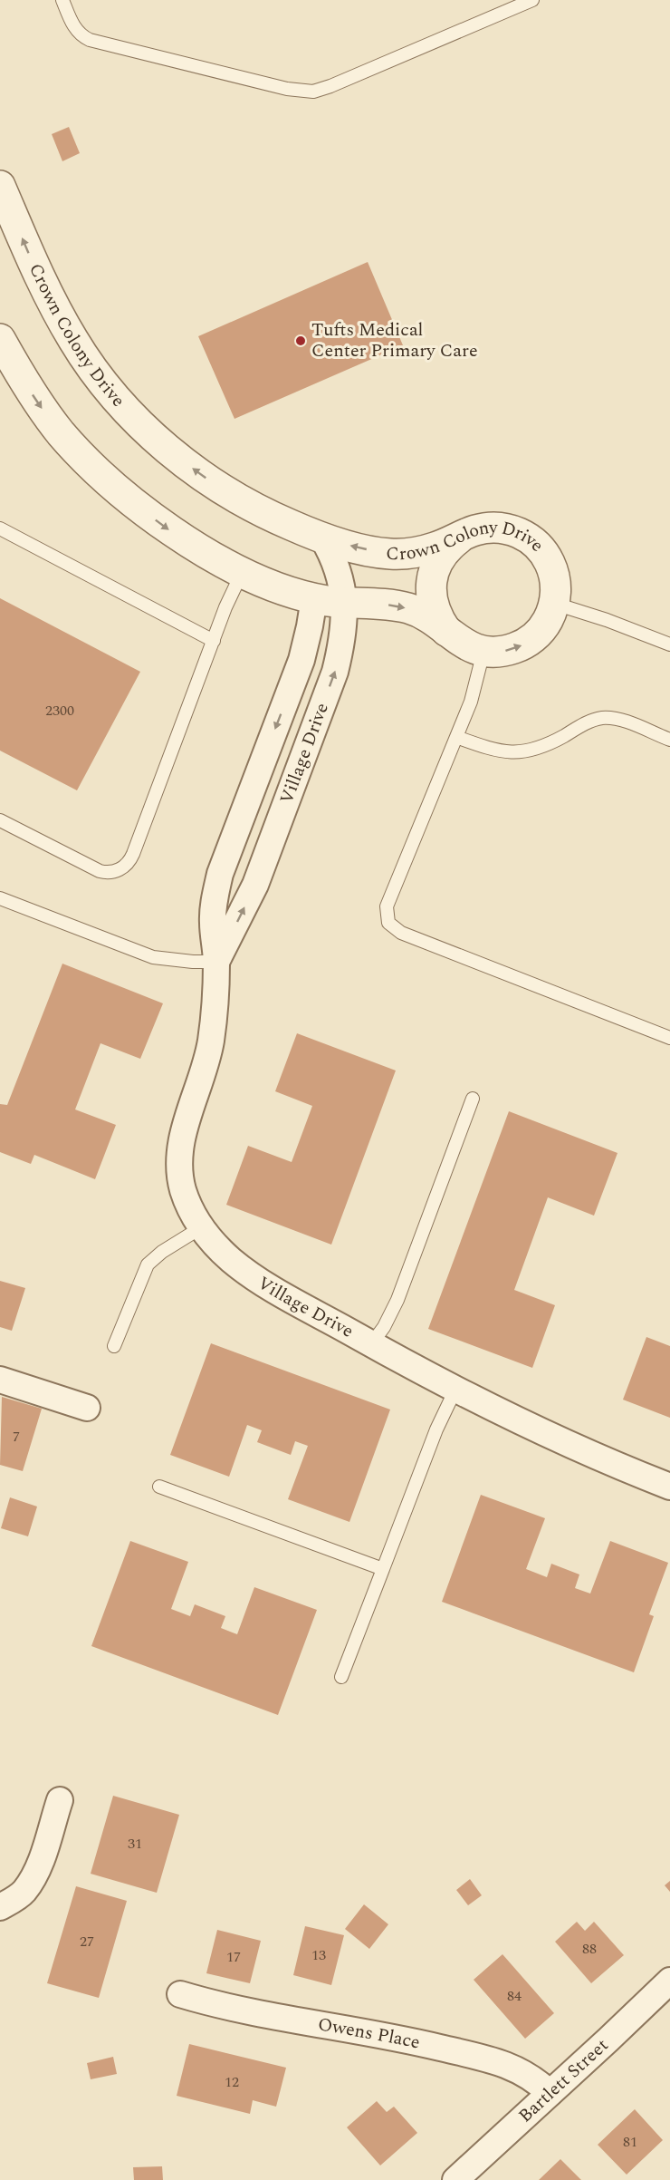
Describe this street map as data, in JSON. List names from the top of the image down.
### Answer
{
  "streets": {
    "street": [
      "Crown Colony Drive",
      "Village Drive",
      "Owens Place",
      "Bartlett Street"
    ]
  },
  "crossings": [
    ["Crown Colony Drive", "Village Drive"],
    ["Owens Place", "Bartlett Street"]
  ],
  "places": ["Tufts Medical Center Primary Care"],
  "house_numbers": [
    "2300",
    "7",
    "31",
    "27",
    "88",
    "13",
    "17",
    "84",
    "12",
    "81"
  ]
}
